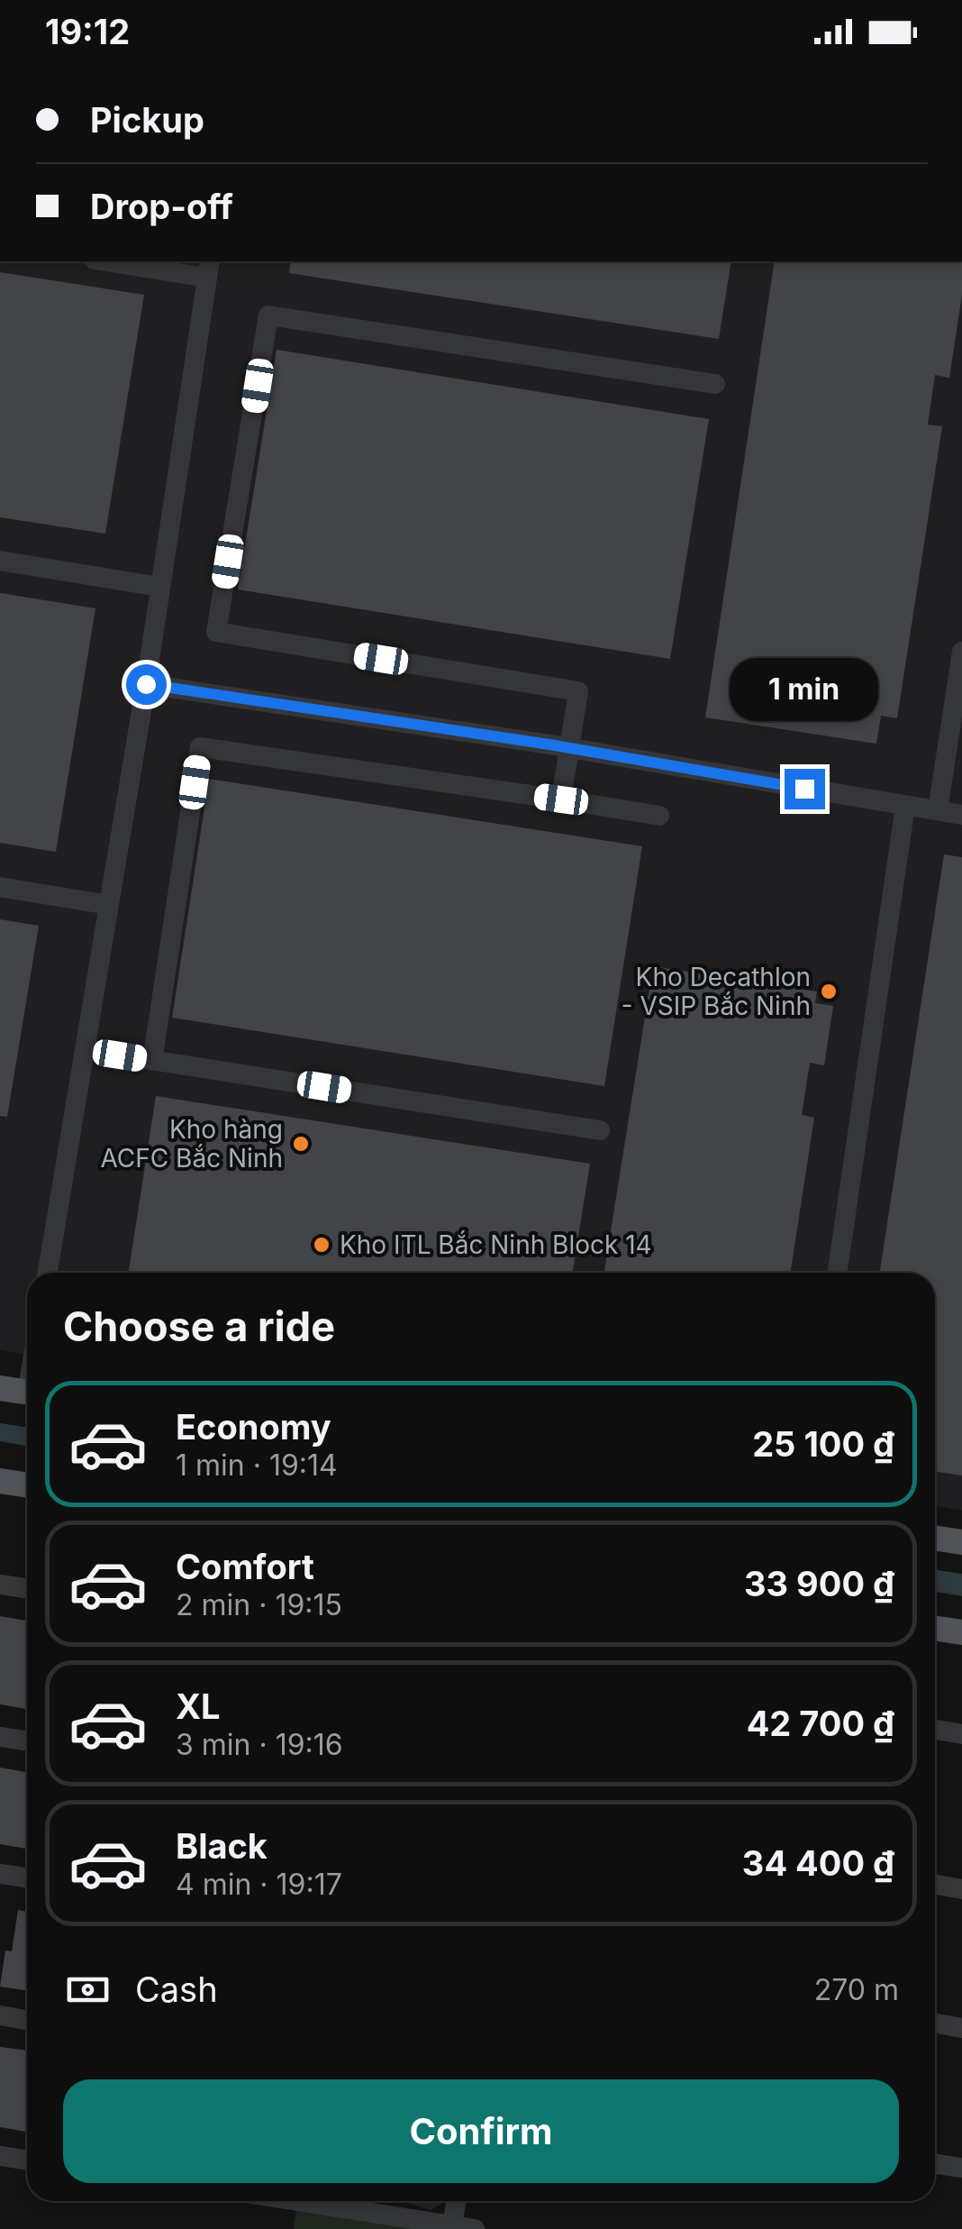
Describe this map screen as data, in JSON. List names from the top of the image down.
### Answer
{
  "places": ["Kho Decathlon - VSIP Bắc Ninh", "Kho hàng ACFC Bắc Ninh", "Kho ITL Bắc Ninh Block 14"],
  "page": {
    "status": "19:12",
    "banner": ["Pickup", "Drop-off"],
    "bubble": "1 min",
    "heading": "Choose a ride",
    "list": [
      {
        "name": "Economy",
        "note": "1 min · 19:14",
        "value": "25 100 ₫"
      },
      {
        "name": "Comfort",
        "note": "2 min · 19:15",
        "value": "33 900 ₫"
      },
      {
        "name": "XL",
        "note": "3 min · 19:16",
        "value": "42 700 ₫"
      },
      {
        "name": "Black",
        "note": "4 min · 19:17",
        "value": "34 400 ₫"
      }
    ],
    "pay": ["Cash", "270 m"],
    "buttons": "Confirm"
  }
}
